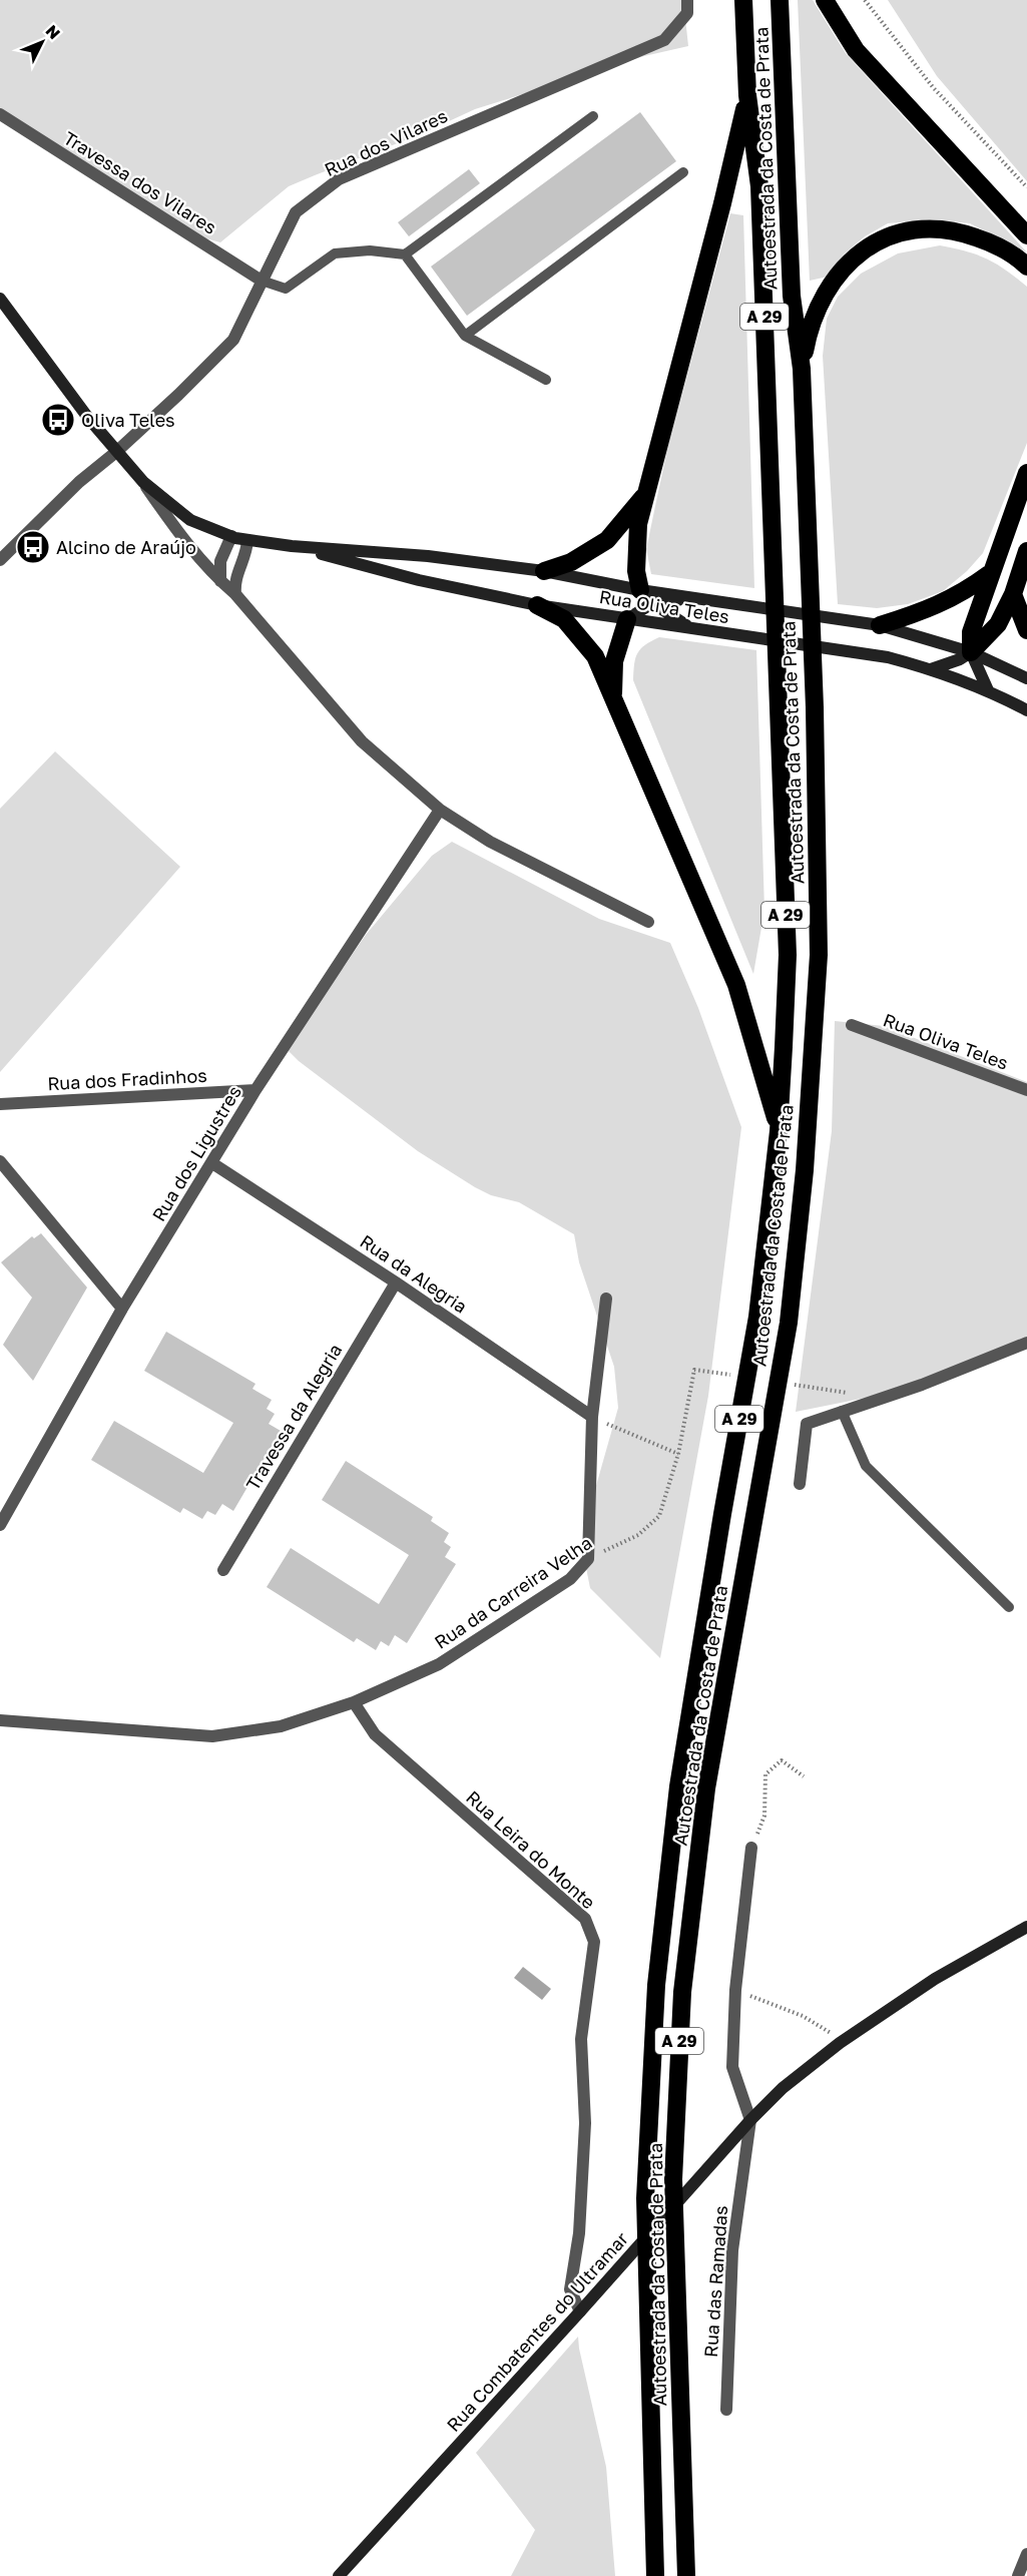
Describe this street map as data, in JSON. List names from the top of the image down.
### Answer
{
  "streets": {
    "highway": ["Autoestrada da Costa de Prata", "A 29"],
    "main road": ["Rua Oliva Teles", "Rua Combatentes do Ultramar"],
    "street": [
      "Rua dos Vilares",
      "Travessa dos Vilares",
      "Rua dos Fradinhos",
      "Rua dos Ligustres",
      "Rua da Alegria",
      "Travessa da Alegria",
      "Rua da Carreira Velha",
      "Rua Leira do Monte",
      "Rua das Ramadas"
    ]
  },
  "crossings": [
    ["Rua dos Vilares", "Travessa dos Vilares"],
    ["Rua dos Vilares", "Rua Oliva Teles"],
    ["Rua Oliva Teles", "Rua dos Ligustres"],
    ["Rua dos Fradinhos", "Rua dos Ligustres"],
    ["Rua dos Ligustres", "Rua da Alegria"],
    ["Rua da Alegria", "Travessa da Alegria"],
    ["Rua da Carreira Velha", "Rua Leira do Monte"],
    ["Rua Leira do Monte", "Rua Combatentes do Ultramar"],
    ["Rua das Ramadas", "Rua Combatentes do Ultramar"]
  ],
  "places": {
    "bus stop": ["Oliva Teles", "Alcino de Araújo"]
  },
  "north": "top right"
}
